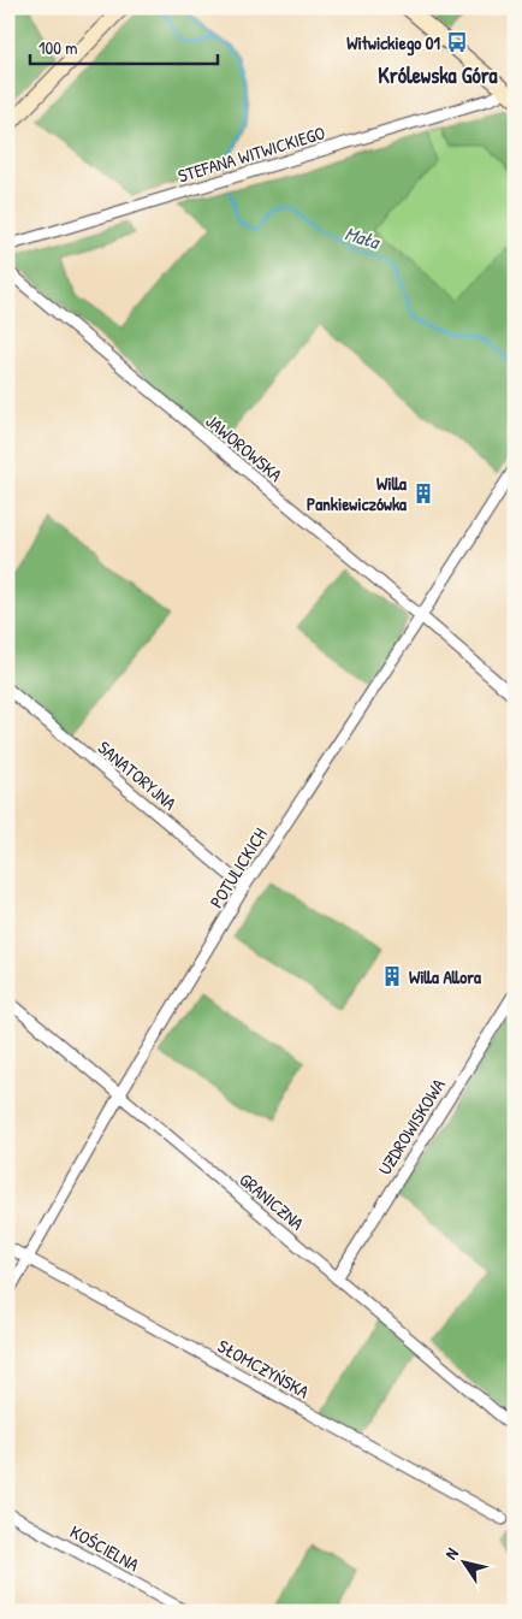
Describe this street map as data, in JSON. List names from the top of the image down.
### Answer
{
  "streets": {
    "street": [
      "STEFANA WITWICKIEGO",
      "JAWOROWSKA",
      "SANATORYJNA",
      "POTULICKICH",
      "UZDROWISKOWA",
      "GRANICZNA",
      "SŁOMCZYŃSKA",
      "KOŚCIELNA"
    ]
  },
  "crossings": [
    ["JAWOROWSKA", "POTULICKICH"],
    ["SANATORYJNA", "POTULICKICH"],
    ["POTULICKICH", "GRANICZNA"],
    ["POTULICKICH", "SŁOMCZYŃSKA"],
    ["UZDROWISKOWA", "GRANICZNA"]
  ],
  "districts": ["Królewska Góra"],
  "water": ["Mała"],
  "places": {
    "bus stop": ["Witwickiego 01"],
    "building": ["Willa Pankiewiczówka", "Willa Allora"]
  },
  "scale_bar": "100 m",
  "north": "top left"
}
